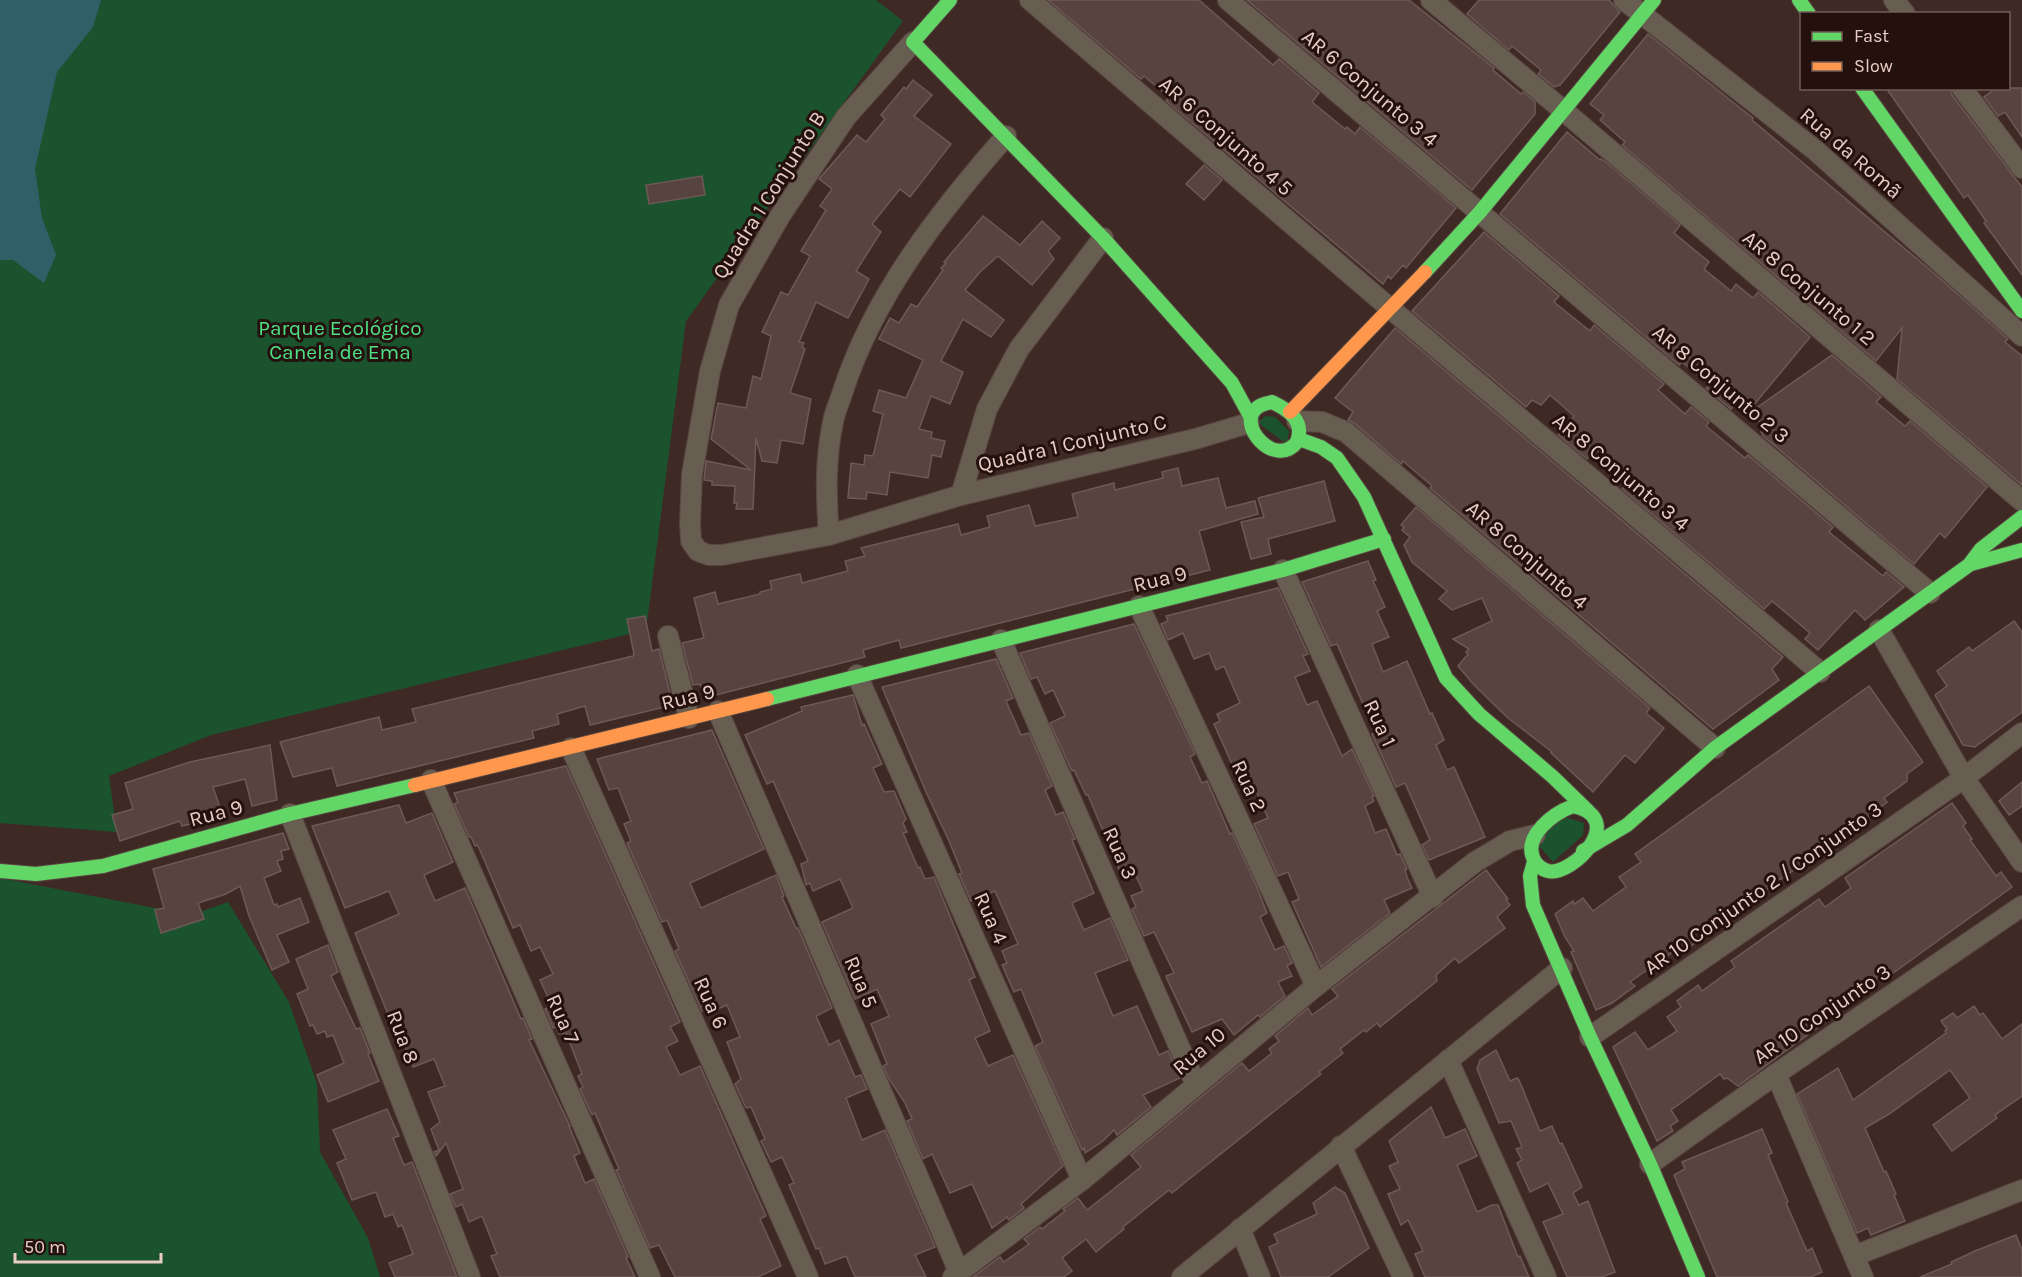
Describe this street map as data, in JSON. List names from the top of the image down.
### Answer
{
  "streets": {
    "street": [
      "AR 6 Conjunto 3 4",
      "AR 6 Conjunto 4 5",
      "Rua da Romã",
      "Quadra 1 Conjunto B",
      "AR 8 Conjunto 1 2",
      "AR 8 Conjunto 2 3",
      "Quadra 1 Conjunto C",
      "AR 8 Conjunto 3 4",
      "AR 8 Conjunto 4",
      "Rua 9",
      "Rua 1",
      "Rua 2",
      "Rua 3",
      "AR 10 Conjunto 2 / Conjunto 3",
      "Rua 4",
      "Rua 5",
      "Rua 6",
      "AR 10 Conjunto 3",
      "Rua 7",
      "Rua 8",
      "Rua 10"
    ]
  },
  "crossings": [
    ["AR 6 Conjunto 3 4", "AR 8 Conjunto 2 3"],
    ["AR 6 Conjunto 4 5", "AR 8 Conjunto 3 4"],
    ["Quadra 1 Conjunto B", "Quadra 1 Conjunto C"],
    ["Rua 9", "Rua 1"],
    ["Rua 9", "Rua 2"],
    ["Rua 9", "Rua 3"],
    ["Rua 9", "Rua 4"],
    ["Rua 9", "Rua 5"],
    ["Rua 9", "Rua 6"],
    ["Rua 9", "Rua 7"],
    ["Rua 9", "Rua 8"],
    ["Rua 1", "Rua 10"],
    ["Rua 2", "Rua 10"],
    ["Rua 3", "Rua 10"],
    ["Rua 4", "Rua 10"],
    ["Rua 5", "Rua 10"]
  ],
  "parks": ["Parque Ecológico Canela de Ema"],
  "legend": ["Fast", "Slow"],
  "scale_bar": "50 m"
}
